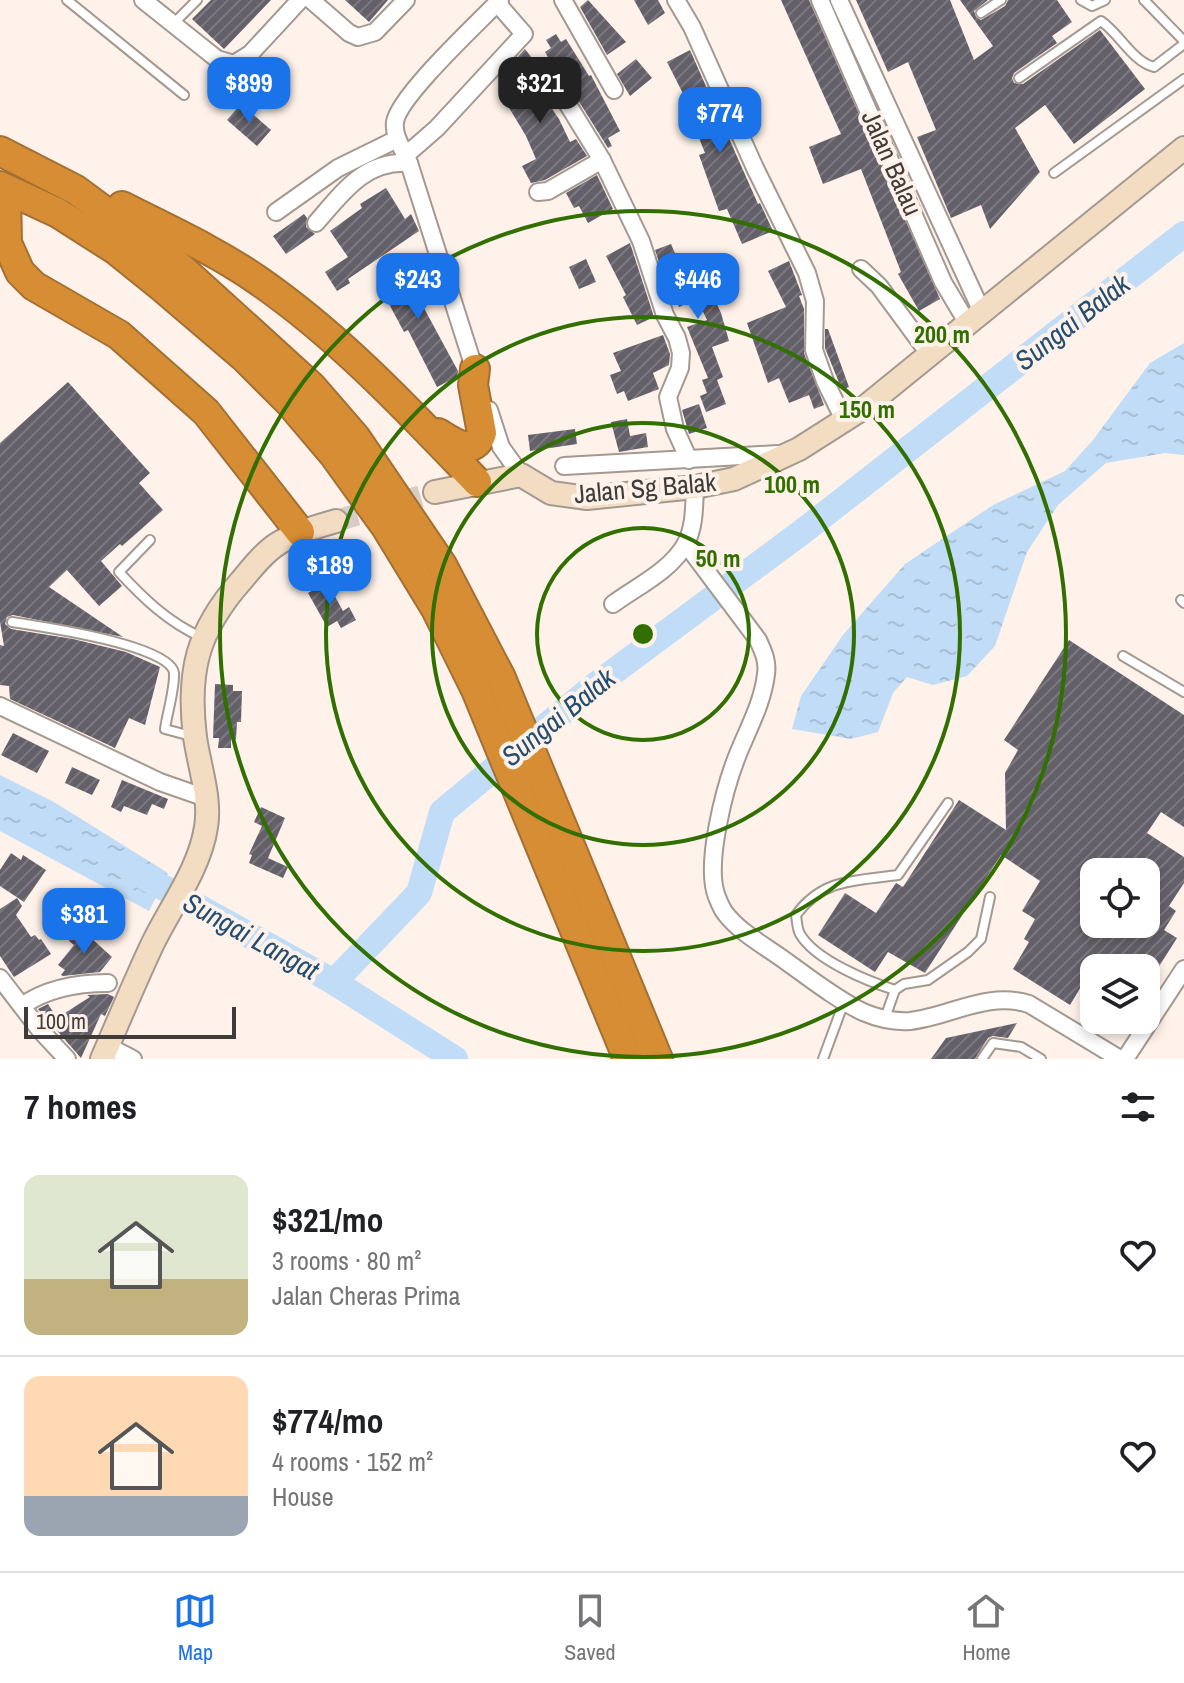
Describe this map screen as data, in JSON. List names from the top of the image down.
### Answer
{
  "streets": {
    "street": ["Jalan Balau", "Jalan Sg Balak"]
  },
  "crossings": [
    ["Jalan Balau", "Jalan Sg Balak"]
  ],
  "water": ["Sungai Balak", "Sungai Langat"],
  "scale_bar": "100 m",
  "page": {
    "price": [
      "$899",
      "$321",
      "$774",
      "$243",
      "$446",
      "$189",
      "$381"
    ],
    "scale": "100 m",
    "heading": "7 homes",
    "list": [
      {
        "name": "$321/mo",
        "note": "3 rooms · 80 m² · Jalan Cheras Prima"
      },
      {
        "name": "$774/mo",
        "note": "4 rooms · 152 m² · House"
      }
    ],
    "tabs": ["Map", "Saved", "Home"]
  },
  "rings": [
    "200 m",
    "150 m",
    "100 m",
    "50 m"
  ]
}
